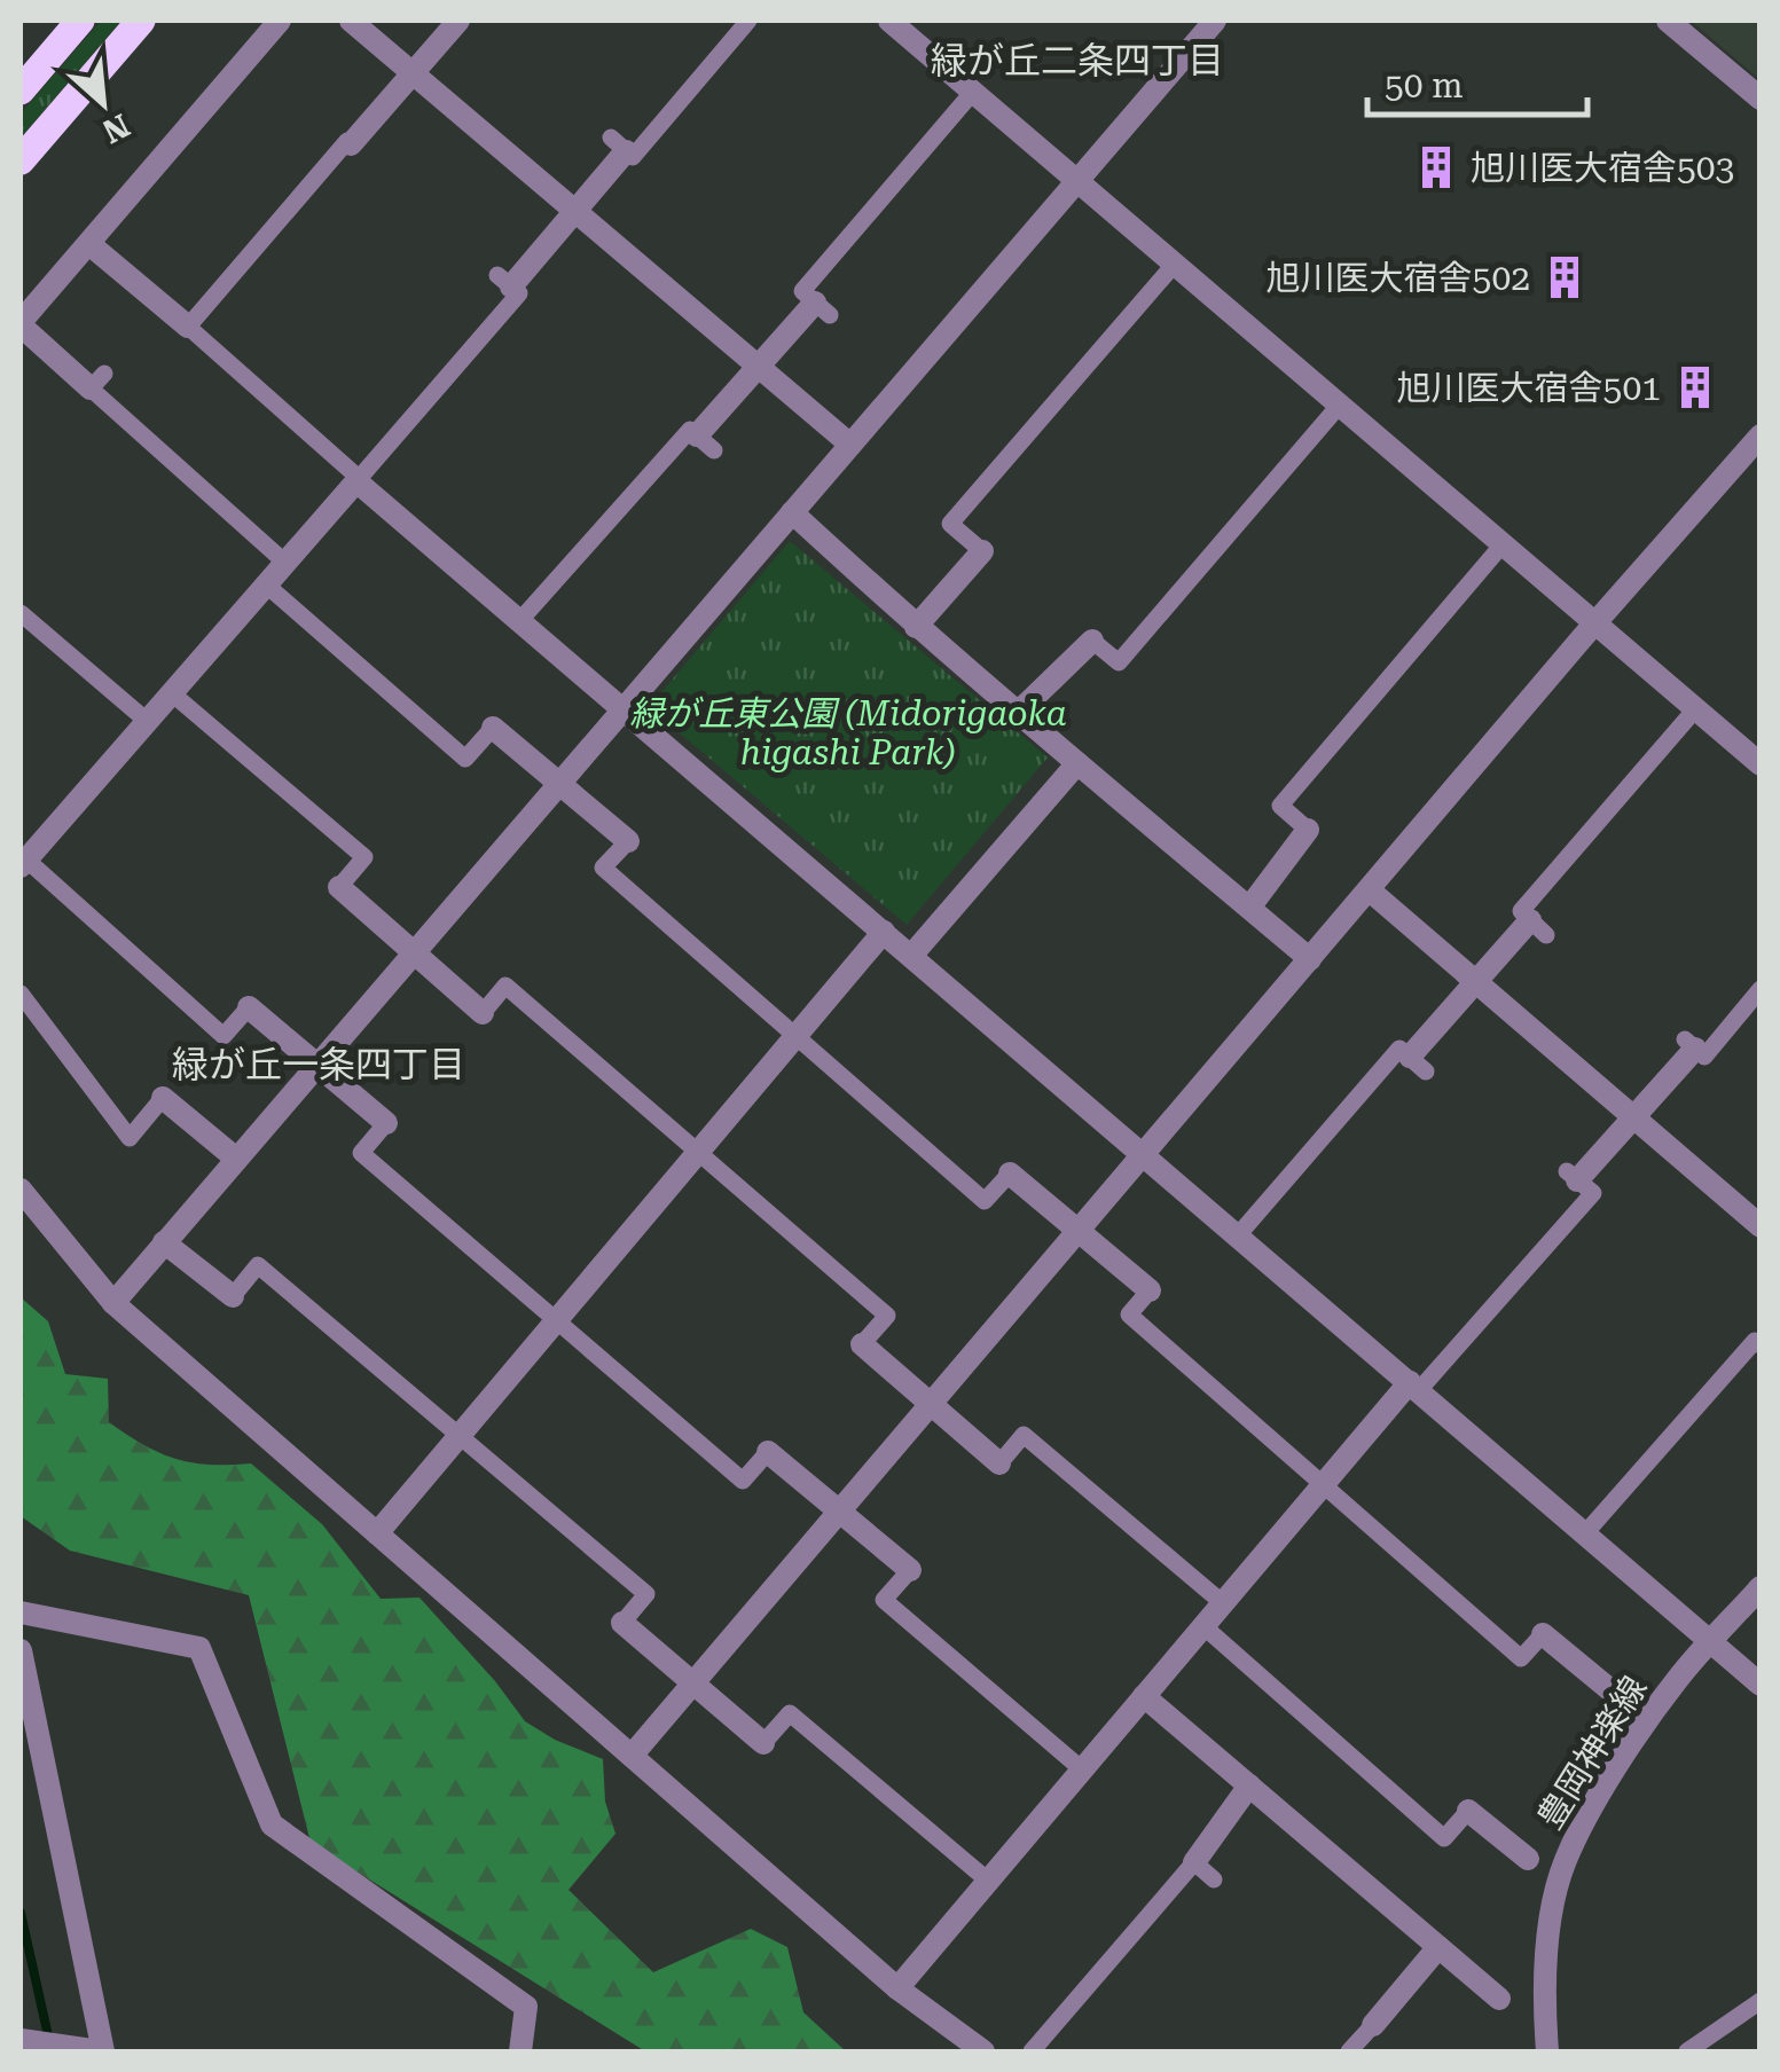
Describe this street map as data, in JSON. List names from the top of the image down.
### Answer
{
  "streets": {
    "street": ["豊岡神楽線"]
  },
  "districts": ["緑が丘二条四丁目", "緑が丘一条四丁目"],
  "parks": ["緑が丘東公園 (Midorigaoka higashi Park)"],
  "places": {
    "building": ["旭川医大宿舎503", "旭川医大宿舎502", "旭川医大宿舎501"]
  },
  "scale_bar": "50 m",
  "north": "bottom right"
}
